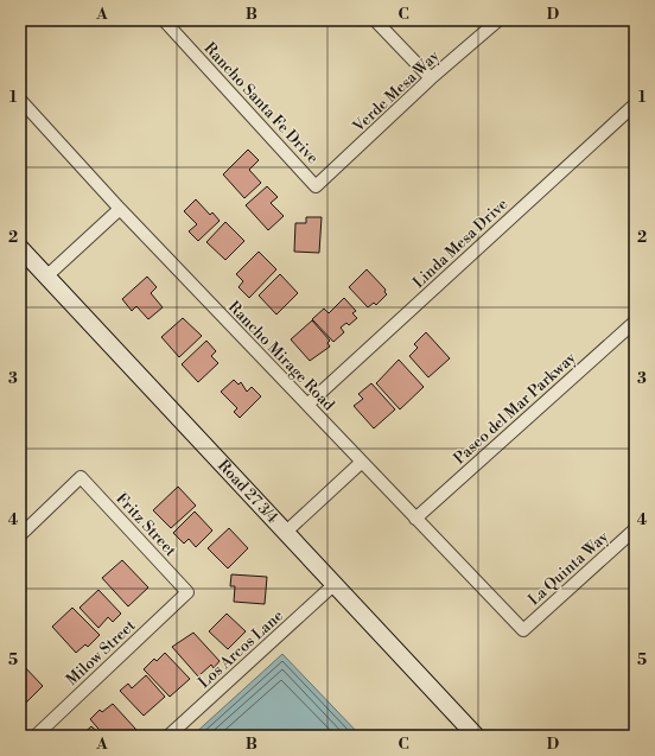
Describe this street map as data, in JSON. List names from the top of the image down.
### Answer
{
  "streets": {
    "street": [
      "Verde Mesa Way",
      "Rancho Santa Fe Drive",
      "Linda Mesa Drive",
      "Rancho Mirage Road",
      "Paseo del Mar Parkway",
      "Road 27 3/4",
      "Fritz Street",
      "La Quinta Way",
      "Los Arcos Lane",
      "Milow Street"
    ]
  },
  "crossings": [
    ["Verde Mesa Way", "Rancho Santa Fe Drive"],
    ["Linda Mesa Drive", "Rancho Mirage Road"],
    ["Rancho Mirage Road", "Paseo del Mar Parkway"],
    ["Rancho Mirage Road", "La Quinta Way"],
    ["Road 27 3/4", "Los Arcos Lane"],
    ["Fritz Street", "Milow Street"]
  ],
  "grid": {
    "columns": [
      "A",
      "B",
      "C",
      "D"
    ],
    "rows": [
      "1",
      "2",
      "3",
      "4",
      "5"
    ]
  }
}
